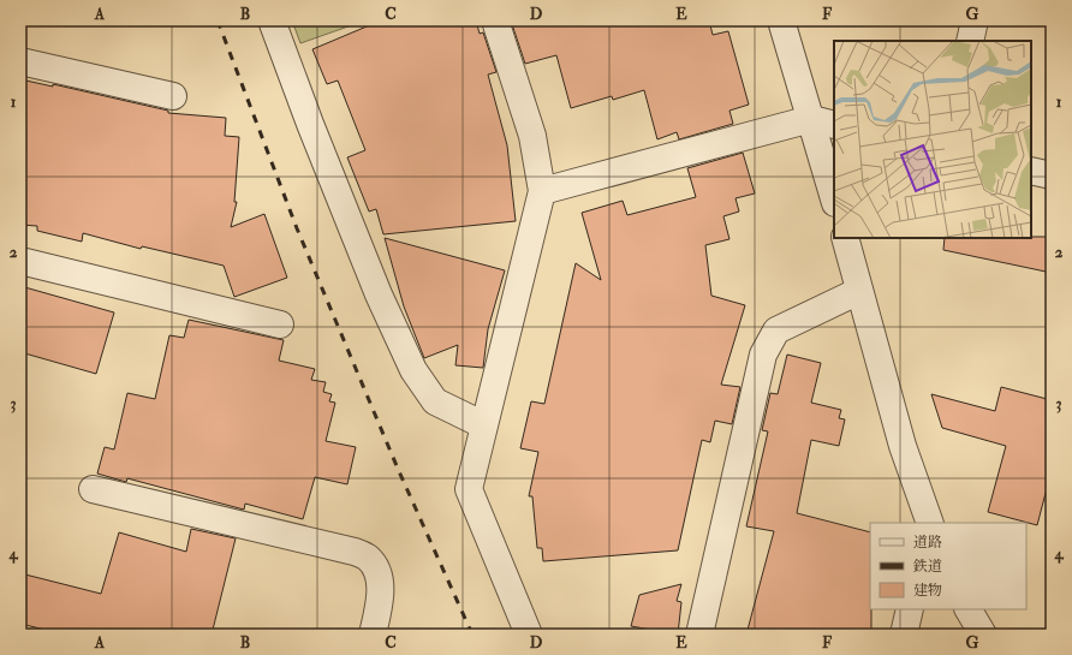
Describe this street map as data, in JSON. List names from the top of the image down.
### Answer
{
  "legend": ["道路", "鉄道", "建物"],
  "grid": {
    "columns": [
      "A",
      "B",
      "C",
      "D",
      "E",
      "F",
      "G"
    ],
    "rows": [
      "1",
      "2",
      "3",
      "4"
    ]
  }
}
